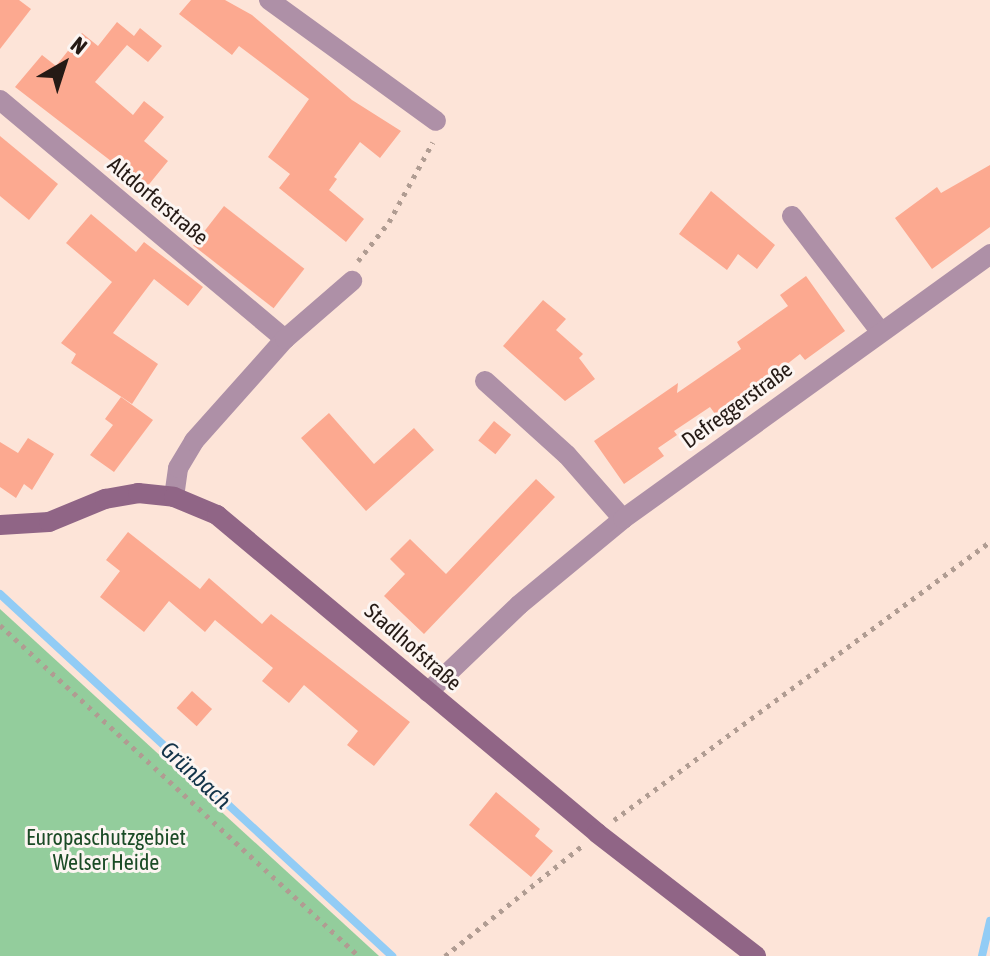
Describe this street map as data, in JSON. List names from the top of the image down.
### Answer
{
  "streets": {
    "street": ["Altdorferstraße", "Defreggerstraße", "Stadlhofstraße"]
  },
  "crossings": [
    ["Defreggerstraße", "Stadlhofstraße"]
  ],
  "water": ["Grünbach"],
  "parks": ["Europaschutzgebiet Welser Heide"],
  "north": "top right"
}
